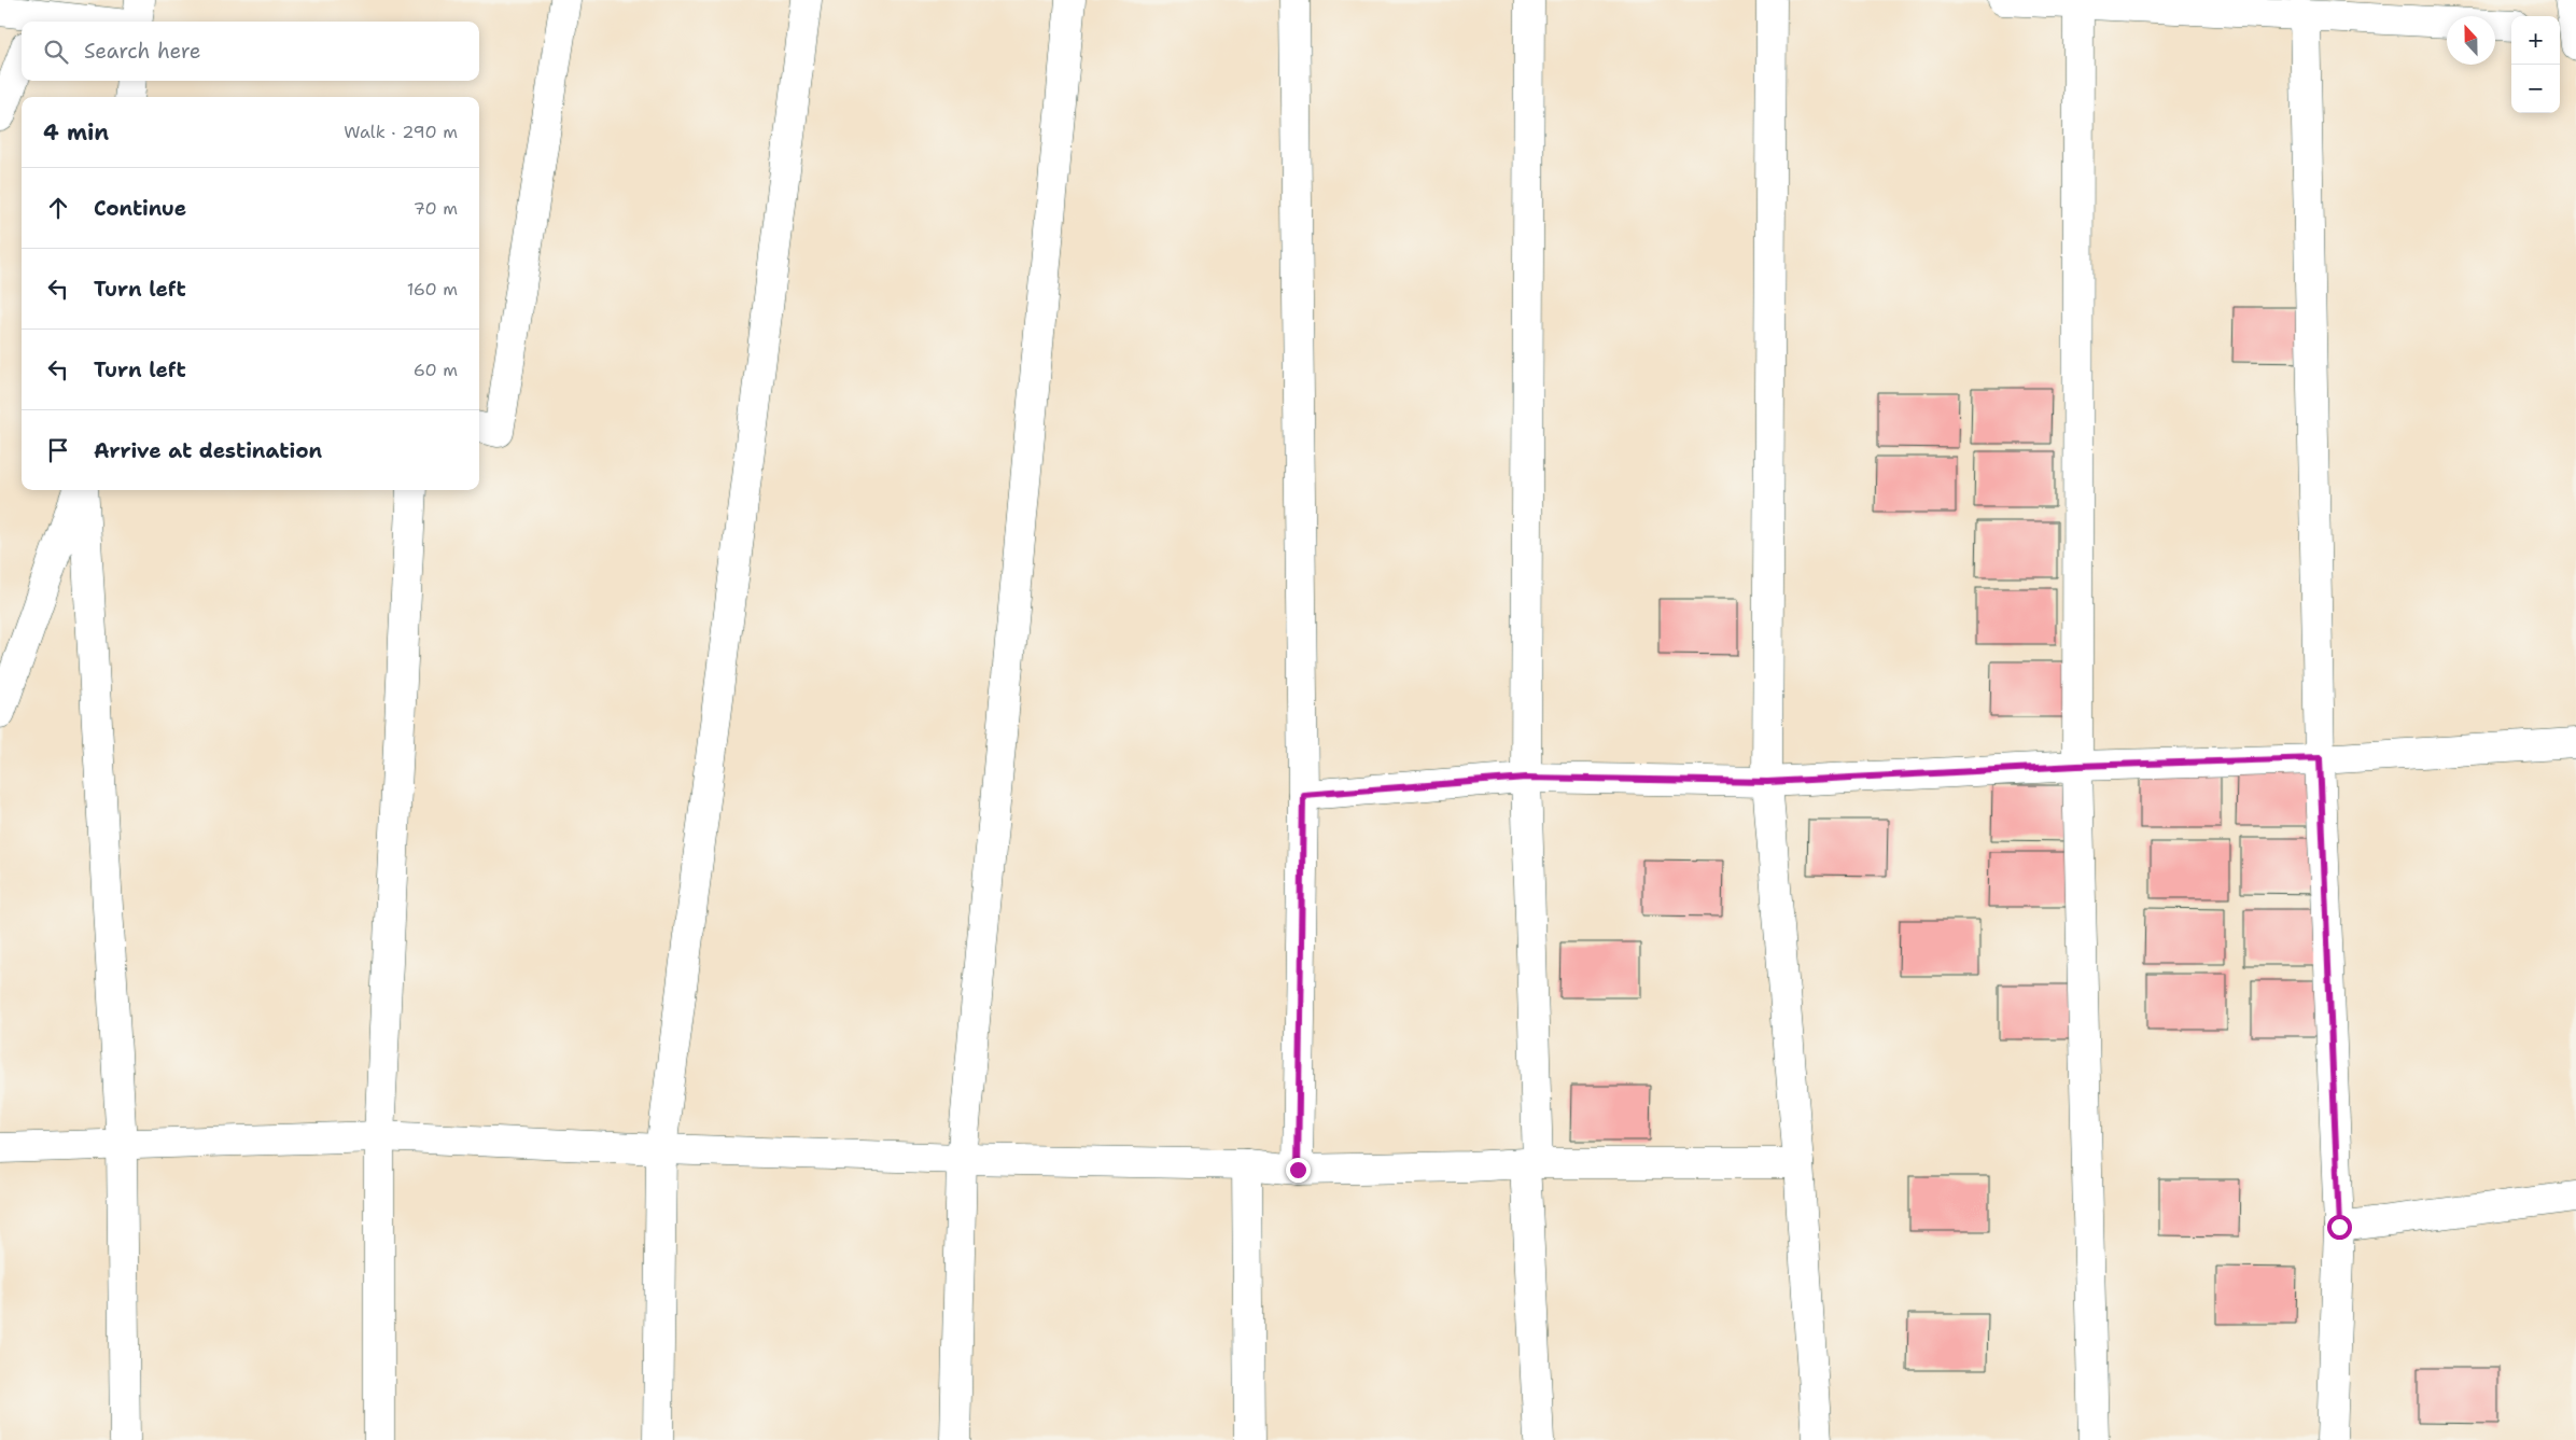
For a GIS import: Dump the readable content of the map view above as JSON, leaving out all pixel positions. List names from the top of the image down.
{
  "north": "top",
  "page": {
    "map_buttons": ["+", "−"],
    "search": "Search here",
    "heading": ["4 min", "Walk · 290 m"],
    "list": [
      ["Continue", "70 m"],
      ["Turn left", "160 m"],
      ["Turn left", "60 m"],
      "Arrive at destination"
    ]
  }
}
